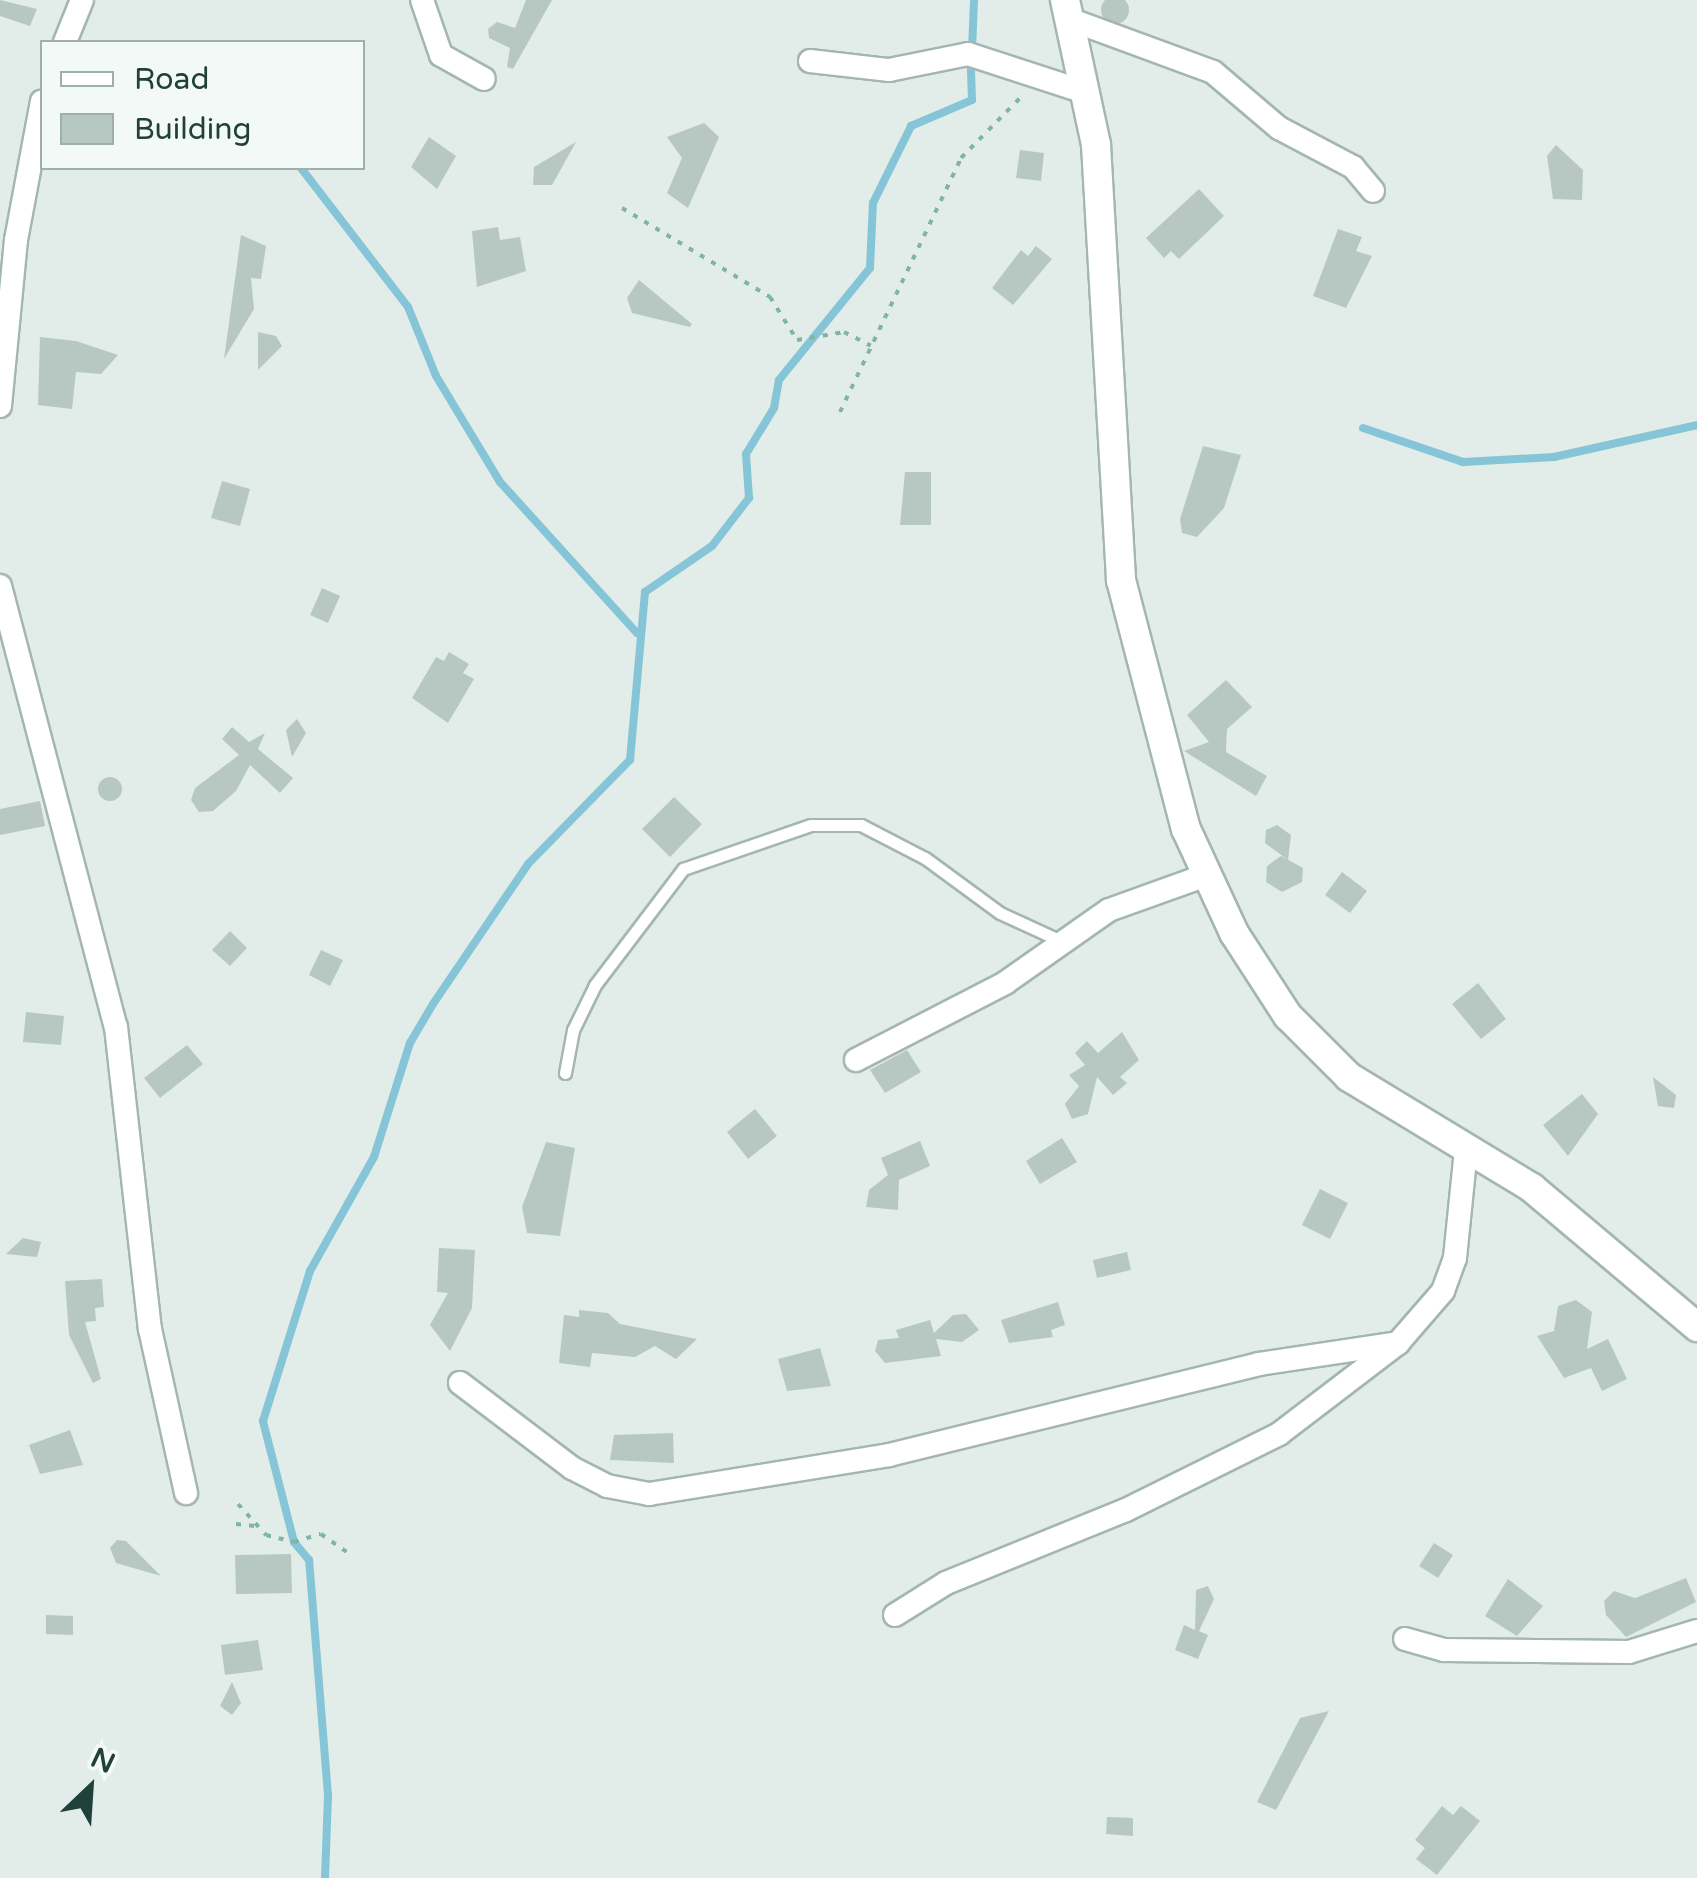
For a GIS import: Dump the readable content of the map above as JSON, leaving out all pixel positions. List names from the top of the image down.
{
  "legend": ["Road", "Building"],
  "north": "top right"
}
